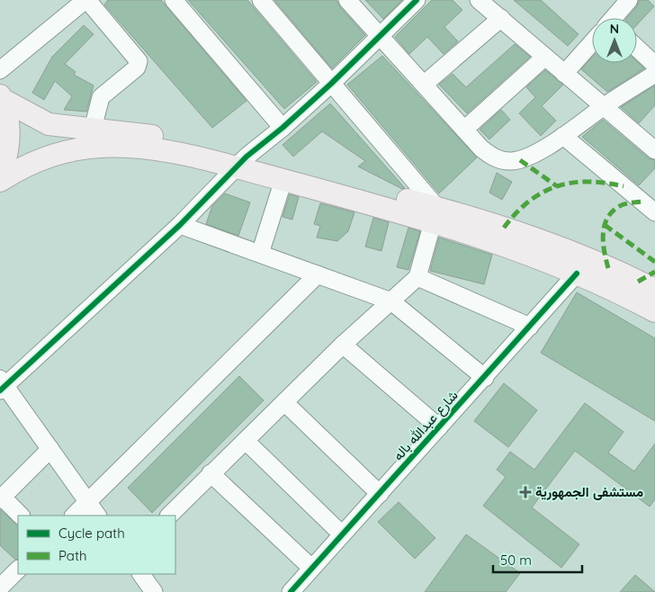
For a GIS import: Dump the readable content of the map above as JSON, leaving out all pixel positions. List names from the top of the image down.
{
  "streets": {
    "street": ["شارع عبدالله باله"]
  },
  "places": {
    "health": ["مستشفى الجمهورية"]
  },
  "legend": ["Cycle path", "Path"],
  "scale_bar": "50 m",
  "north": "top"
}
